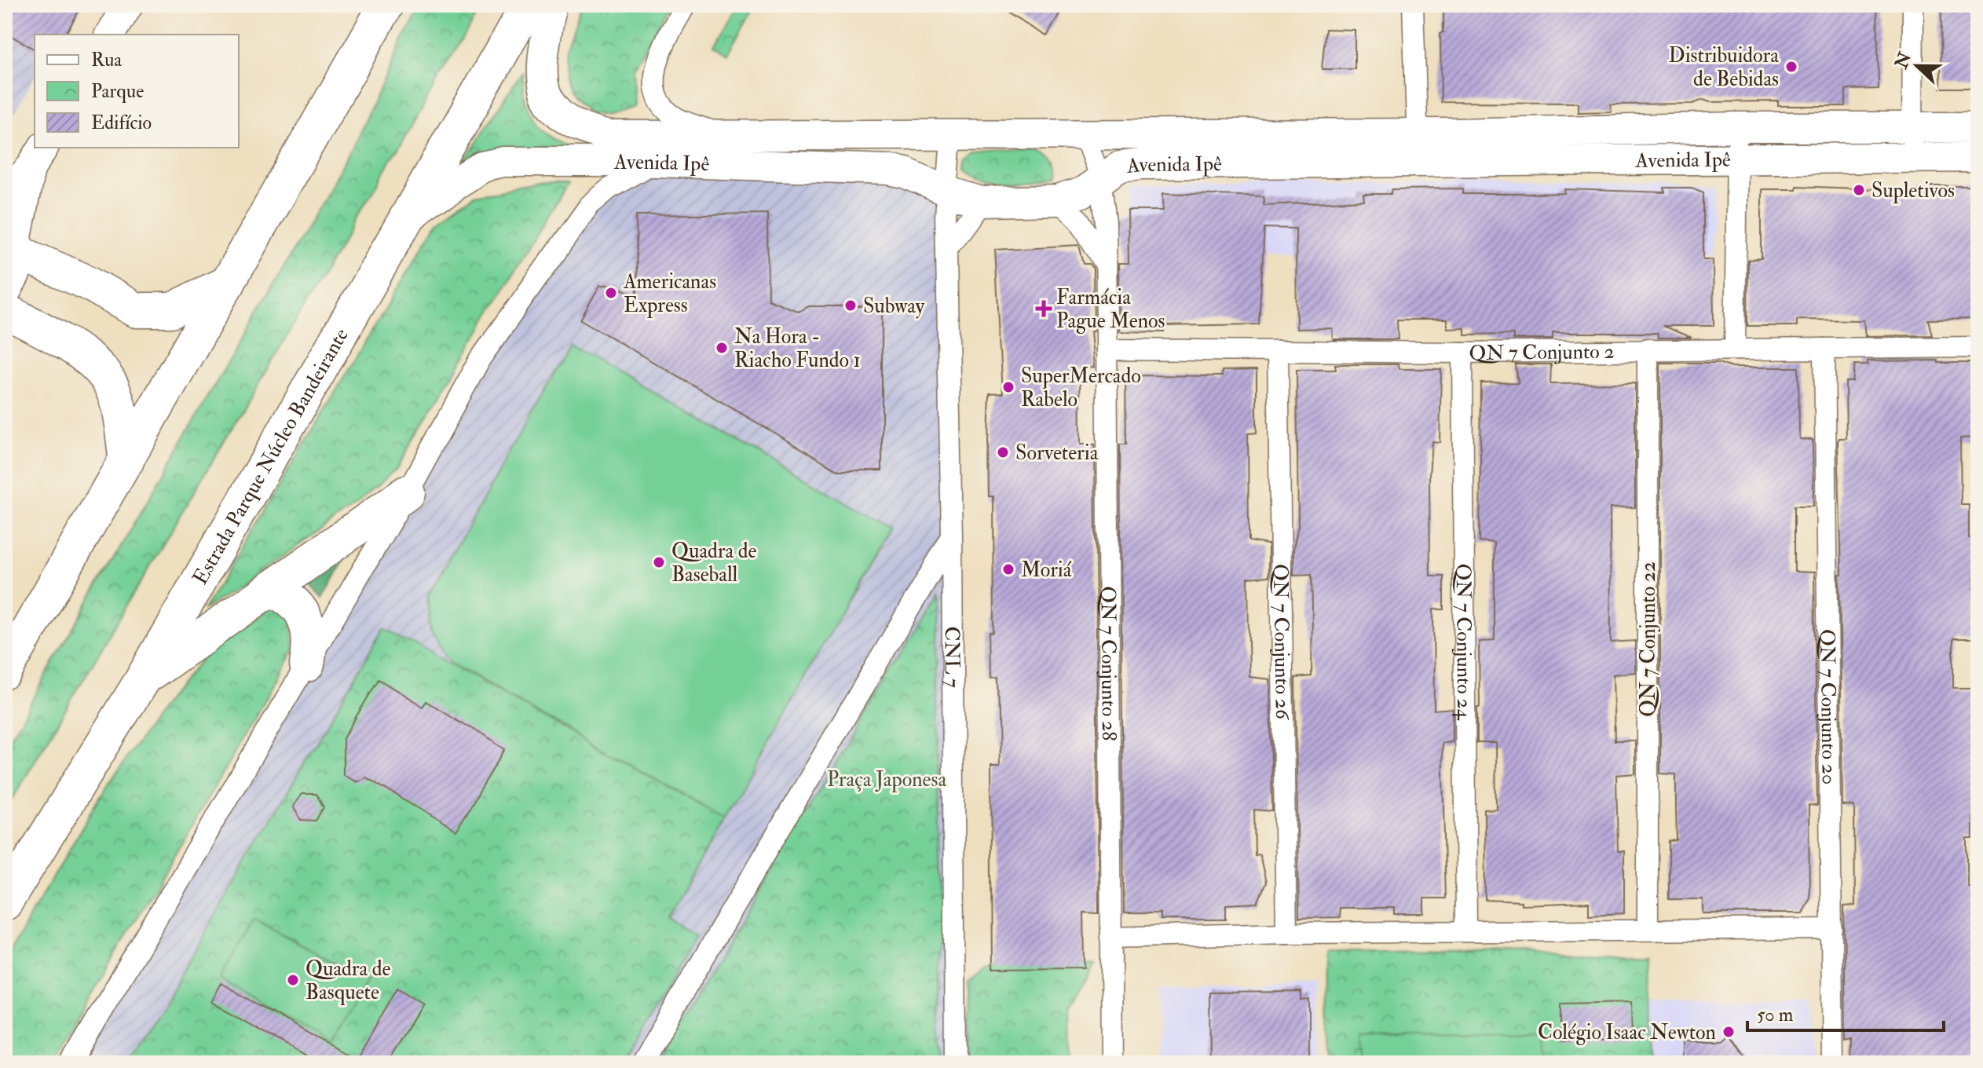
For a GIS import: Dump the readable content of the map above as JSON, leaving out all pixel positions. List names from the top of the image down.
{
  "streets": {
    "highway": ["Estrada Parque Núcleo Bandeirante"],
    "street": [
      "Avenida Ipê",
      "QN 7 Conjunto 2",
      "QN 7 Conjunto 22",
      "QN 7 Conjunto 26",
      "QN 7 Conjunto 24",
      "CNL 7",
      "QN 7 Conjunto 28",
      "QN 7 Conjunto 20"
    ]
  },
  "crossings": [
    ["Avenida Ipê", "Estrada Parque Núcleo Bandeirante"],
    ["Avenida Ipê", "CNL 7"],
    ["Avenida Ipê", "QN 7 Conjunto 28"],
    ["QN 7 Conjunto 2", "QN 7 Conjunto 22"],
    ["QN 7 Conjunto 2", "QN 7 Conjunto 26"],
    ["QN 7 Conjunto 2", "QN 7 Conjunto 24"],
    ["QN 7 Conjunto 2", "QN 7 Conjunto 28"],
    ["QN 7 Conjunto 2", "QN 7 Conjunto 20"]
  ],
  "parks": ["Praça Japonesa"],
  "places": {
    "other": [
      "Distribuidora de Bebidas",
      "Supletivos",
      "Americanas Express",
      "Subway",
      "Na Hora - Riacho Fundo 1",
      "SuperMercado Rabelo",
      "Sorveteria",
      "Quadra de Baseball",
      "Moriá",
      "Quadra de Basquete",
      "Colégio Isaac Newton"
    ],
    "health": ["Farmácia Pague Menos"]
  },
  "legend": ["Rua", "Parque", "Edifício"],
  "scale_bar": "50 m",
  "north": "left"
}
